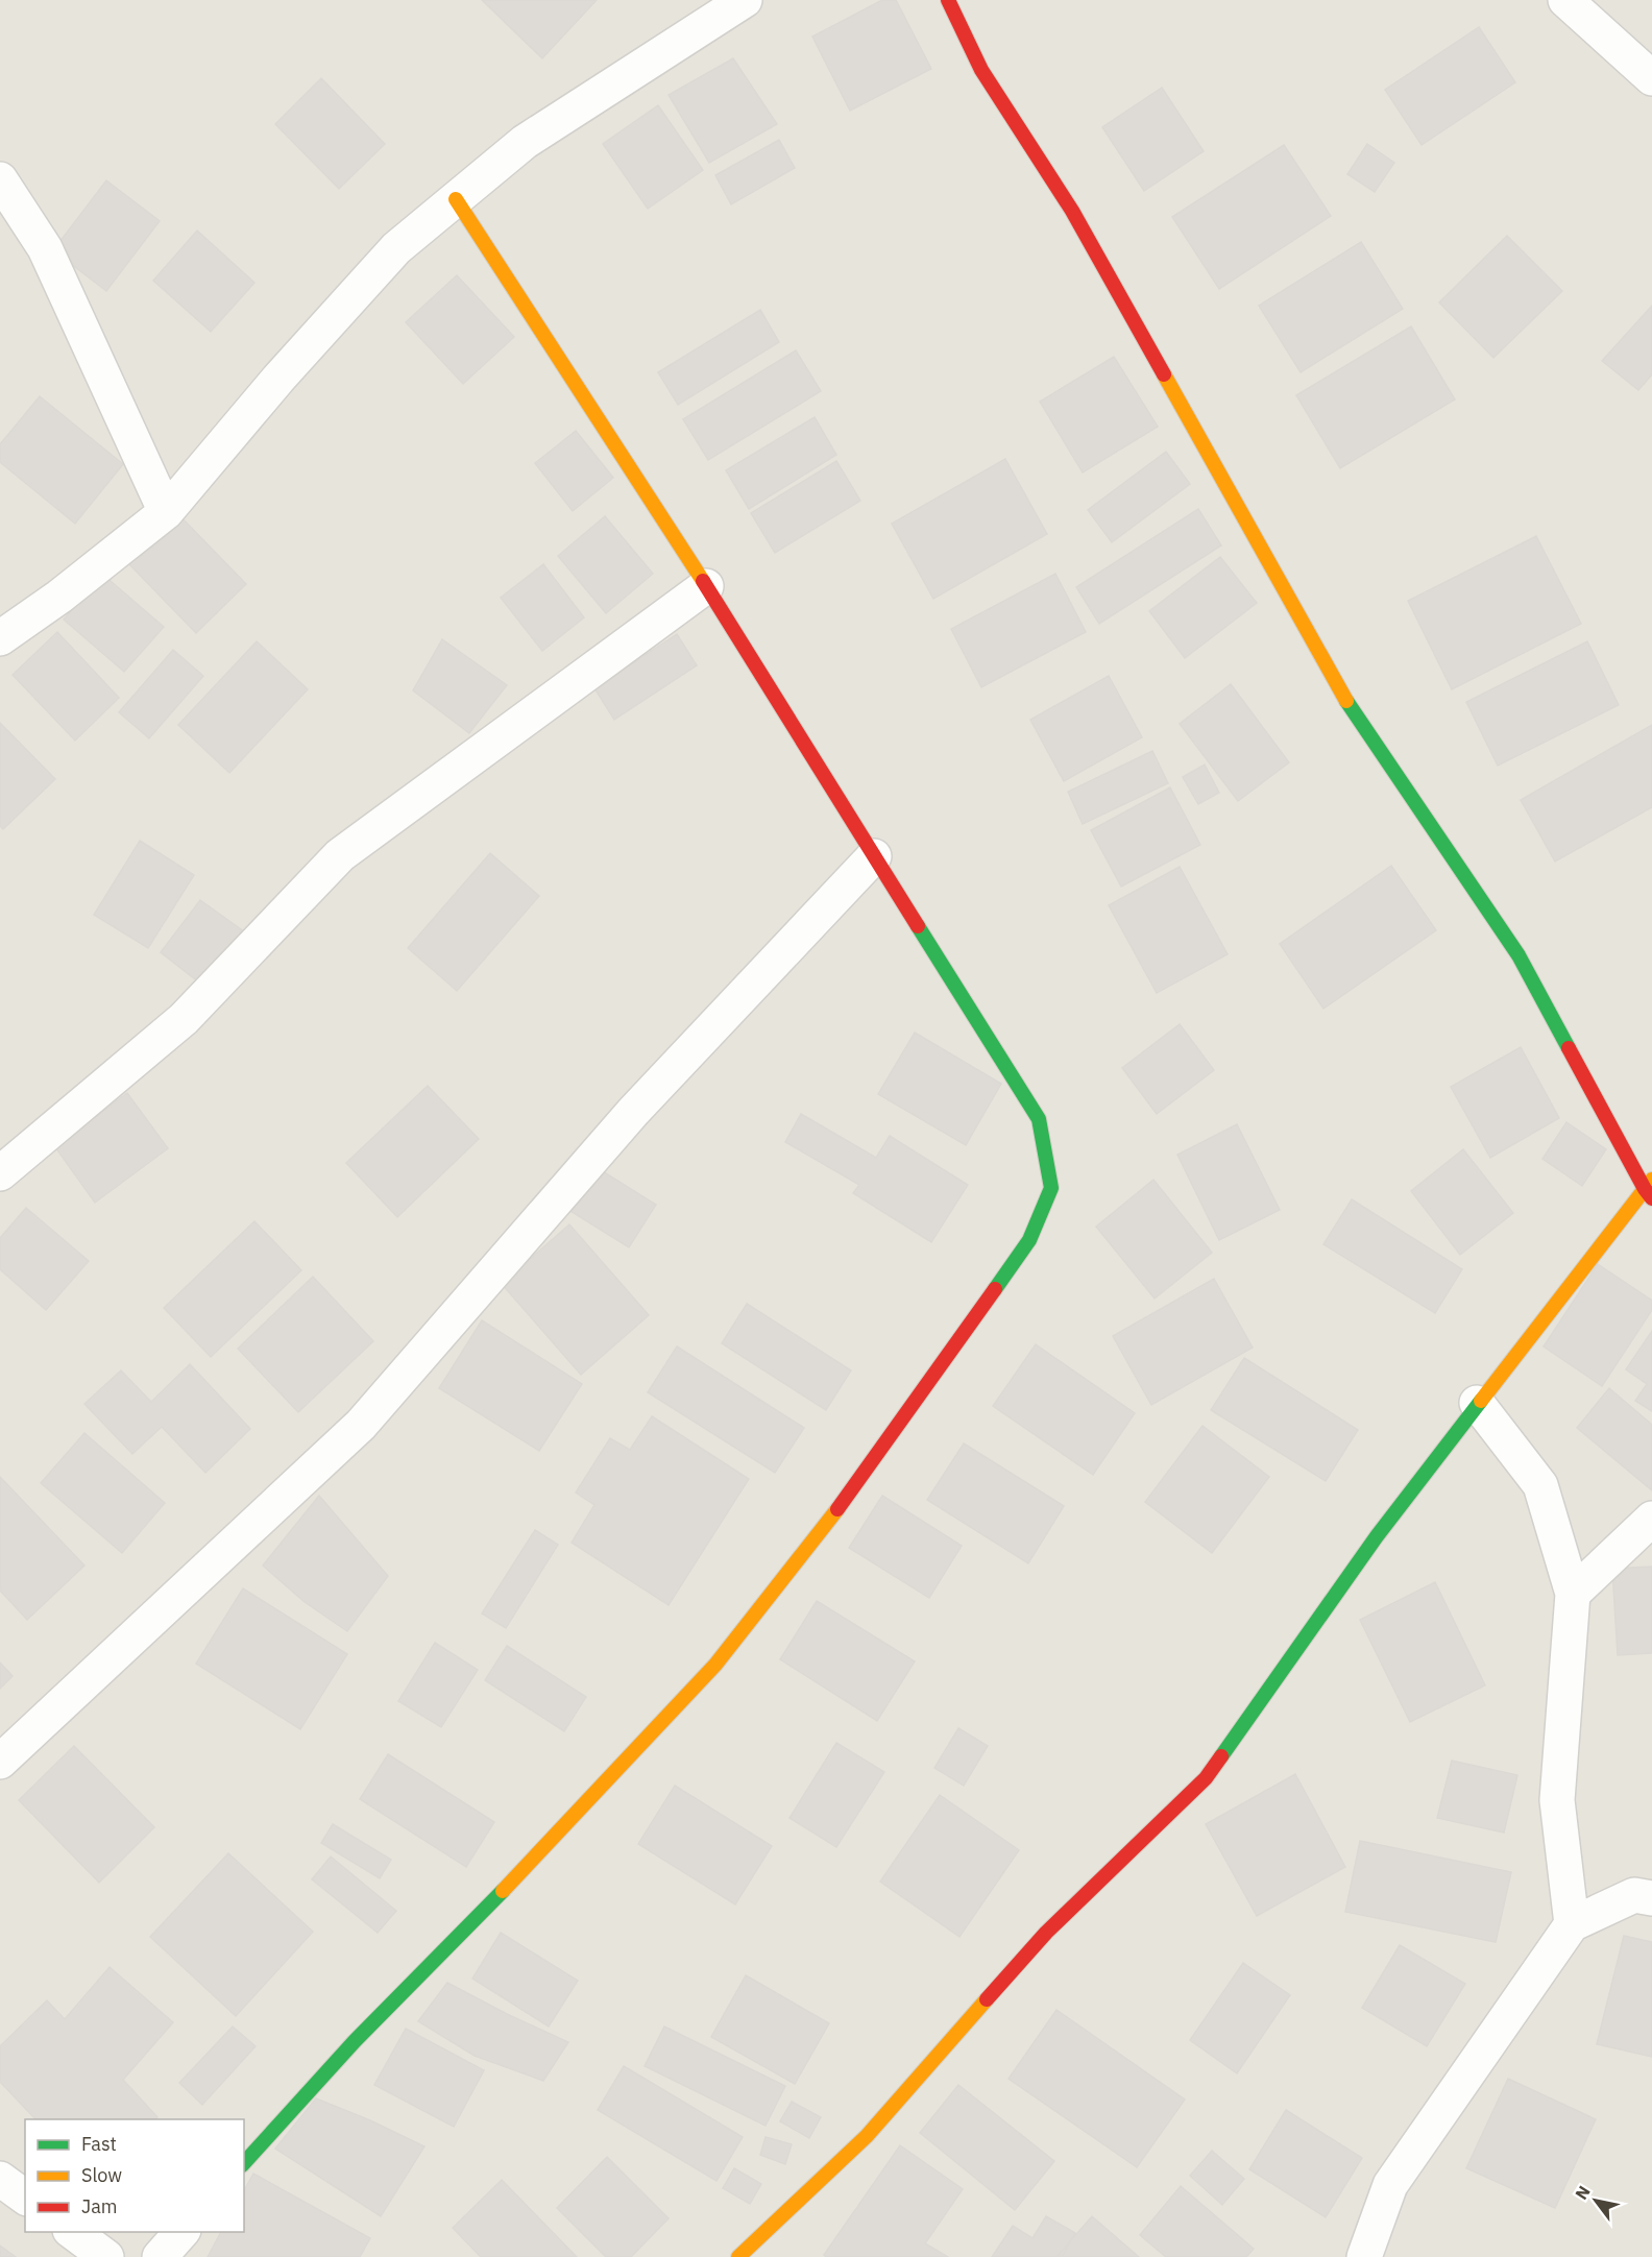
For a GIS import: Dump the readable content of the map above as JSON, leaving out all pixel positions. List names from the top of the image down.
{
  "legend": ["Fast", "Slow", "Jam"],
  "north": "top left"
}
